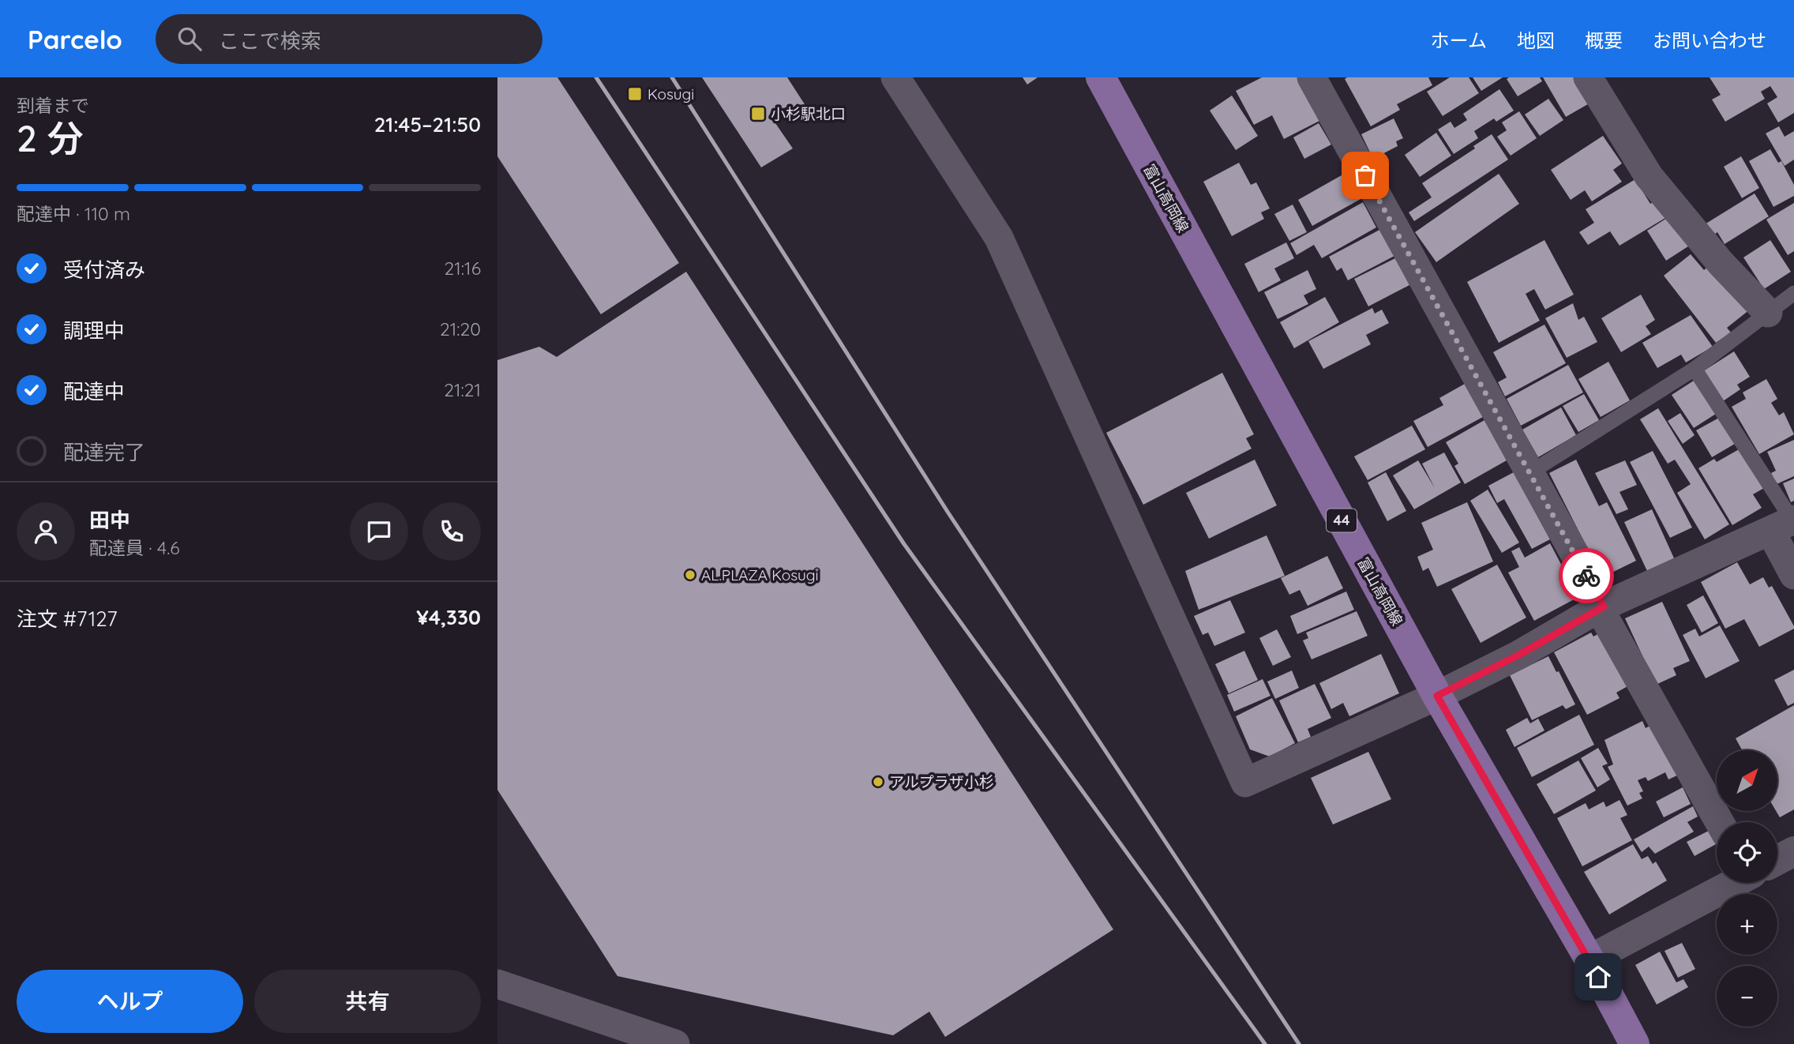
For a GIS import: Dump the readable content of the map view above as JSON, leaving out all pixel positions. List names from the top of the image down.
{
  "streets": {
    "main road": ["富山高岡線", "44"]
  },
  "places": {
    "transit": ["Kosugi", "小杉駅北口"],
    "other": ["AL.PLAZA Kosugi", "アルプラザ小杉"]
  },
  "north": "top right",
  "page": {
    "header": "Parcelo",
    "search": "ここで検索",
    "nav": [
      "ホーム",
      "地図",
      "概要",
      "お問い合わせ"
    ],
    "heading": ["2 分", "到着まで", "21:45–21:50"],
    "panel": [
      "田中",
      "配達員 · 4.6",
      "注文 #7127",
      "¥4,330"
    ],
    "bar": "配達中 · 110 m",
    "list": [
      ["受付済み", "21:16"],
      ["調理中", "21:20"],
      ["配達中", "21:21"],
      "配達完了"
    ],
    "map_buttons": ["+", "−"],
    "buttons": ["ヘルプ", "共有"]
  }
}
